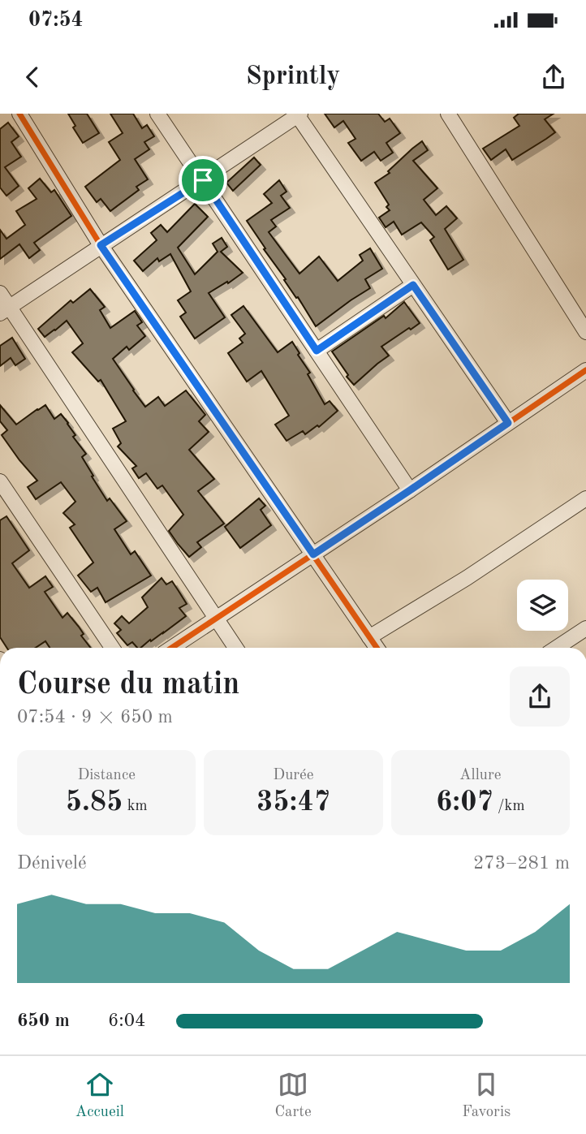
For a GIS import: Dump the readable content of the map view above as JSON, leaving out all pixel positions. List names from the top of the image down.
{
  "page": {
    "status": "07:54",
    "header": "Sprintly",
    "heading": ["Course du matin", "07:54 · 9 × 650 m"],
    "stats": [
      ["Distance", "5.85 km"],
      ["Durée", "35:47"],
      ["Allure", "6:07 /km"]
    ],
    "chart": ["Dénivelé", "273–281 m"],
    "list": [
      {
        "name": "650 m",
        "note": "6:04"
      }
    ],
    "tabs": ["Accueil", "Carte", "Favoris"]
  }
}
